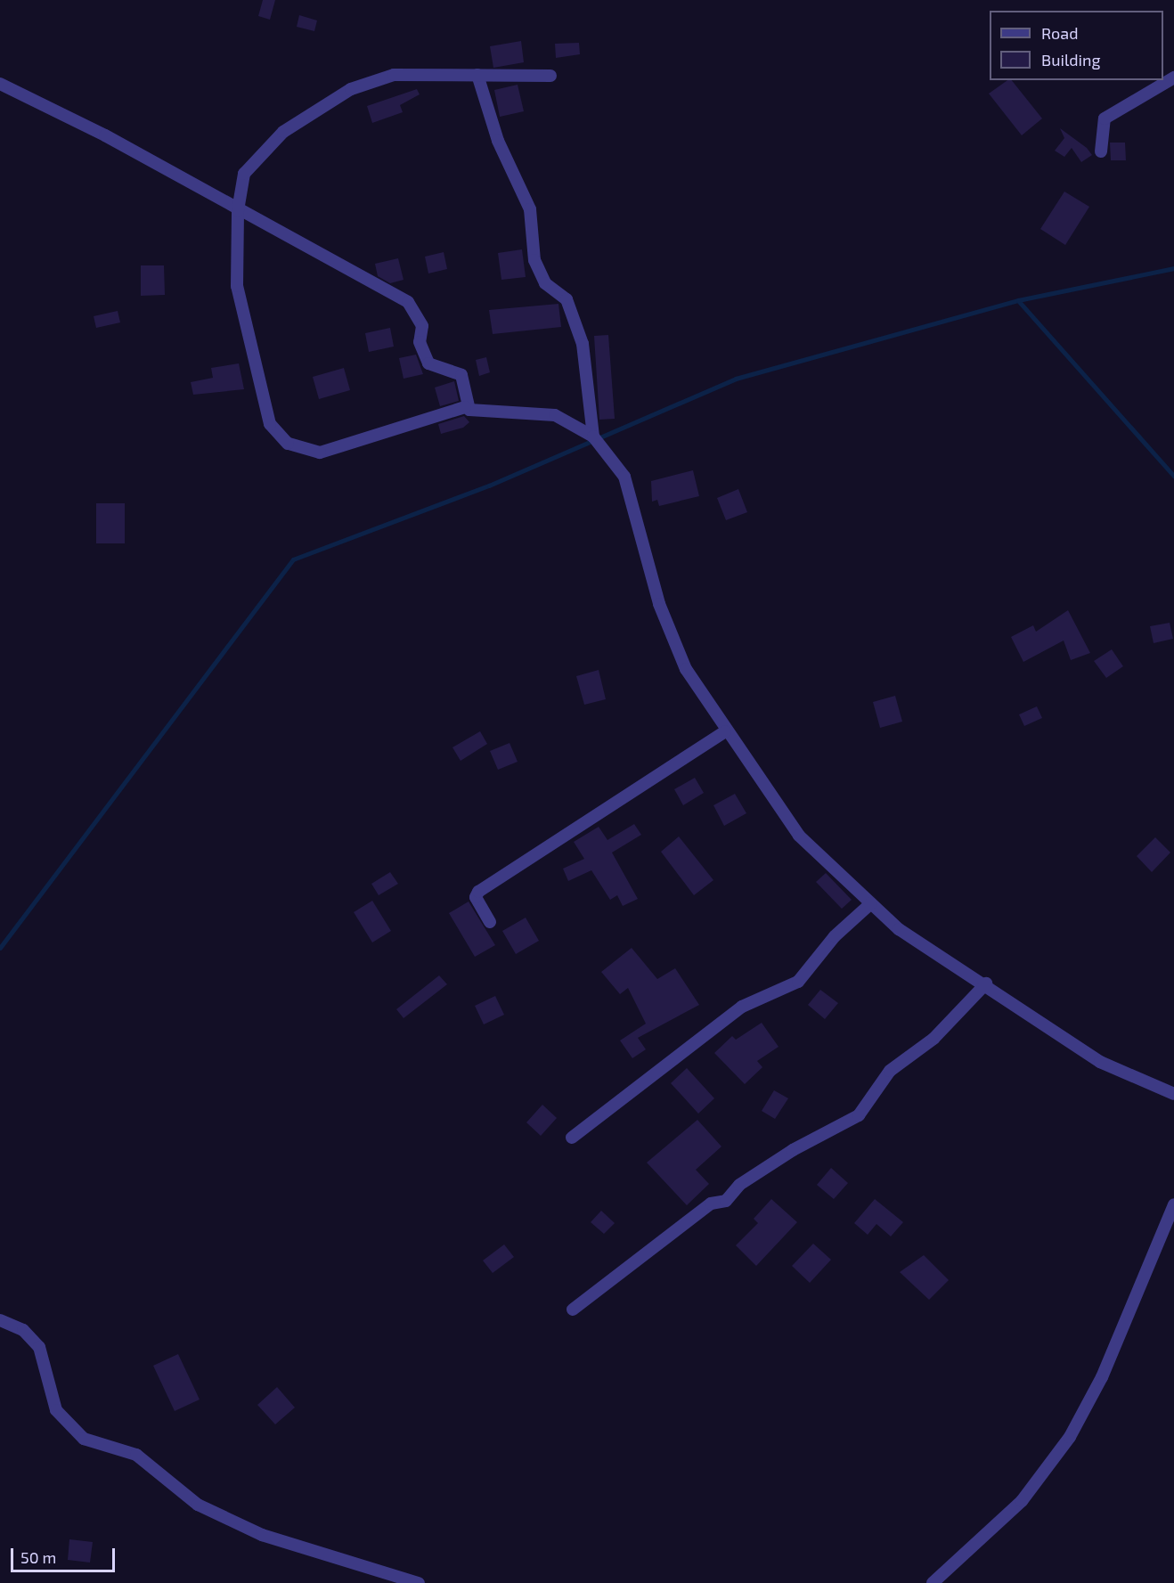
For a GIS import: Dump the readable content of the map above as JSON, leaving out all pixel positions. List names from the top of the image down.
{
  "legend": ["Road", "Building"],
  "scale_bar": "50 m"
}
